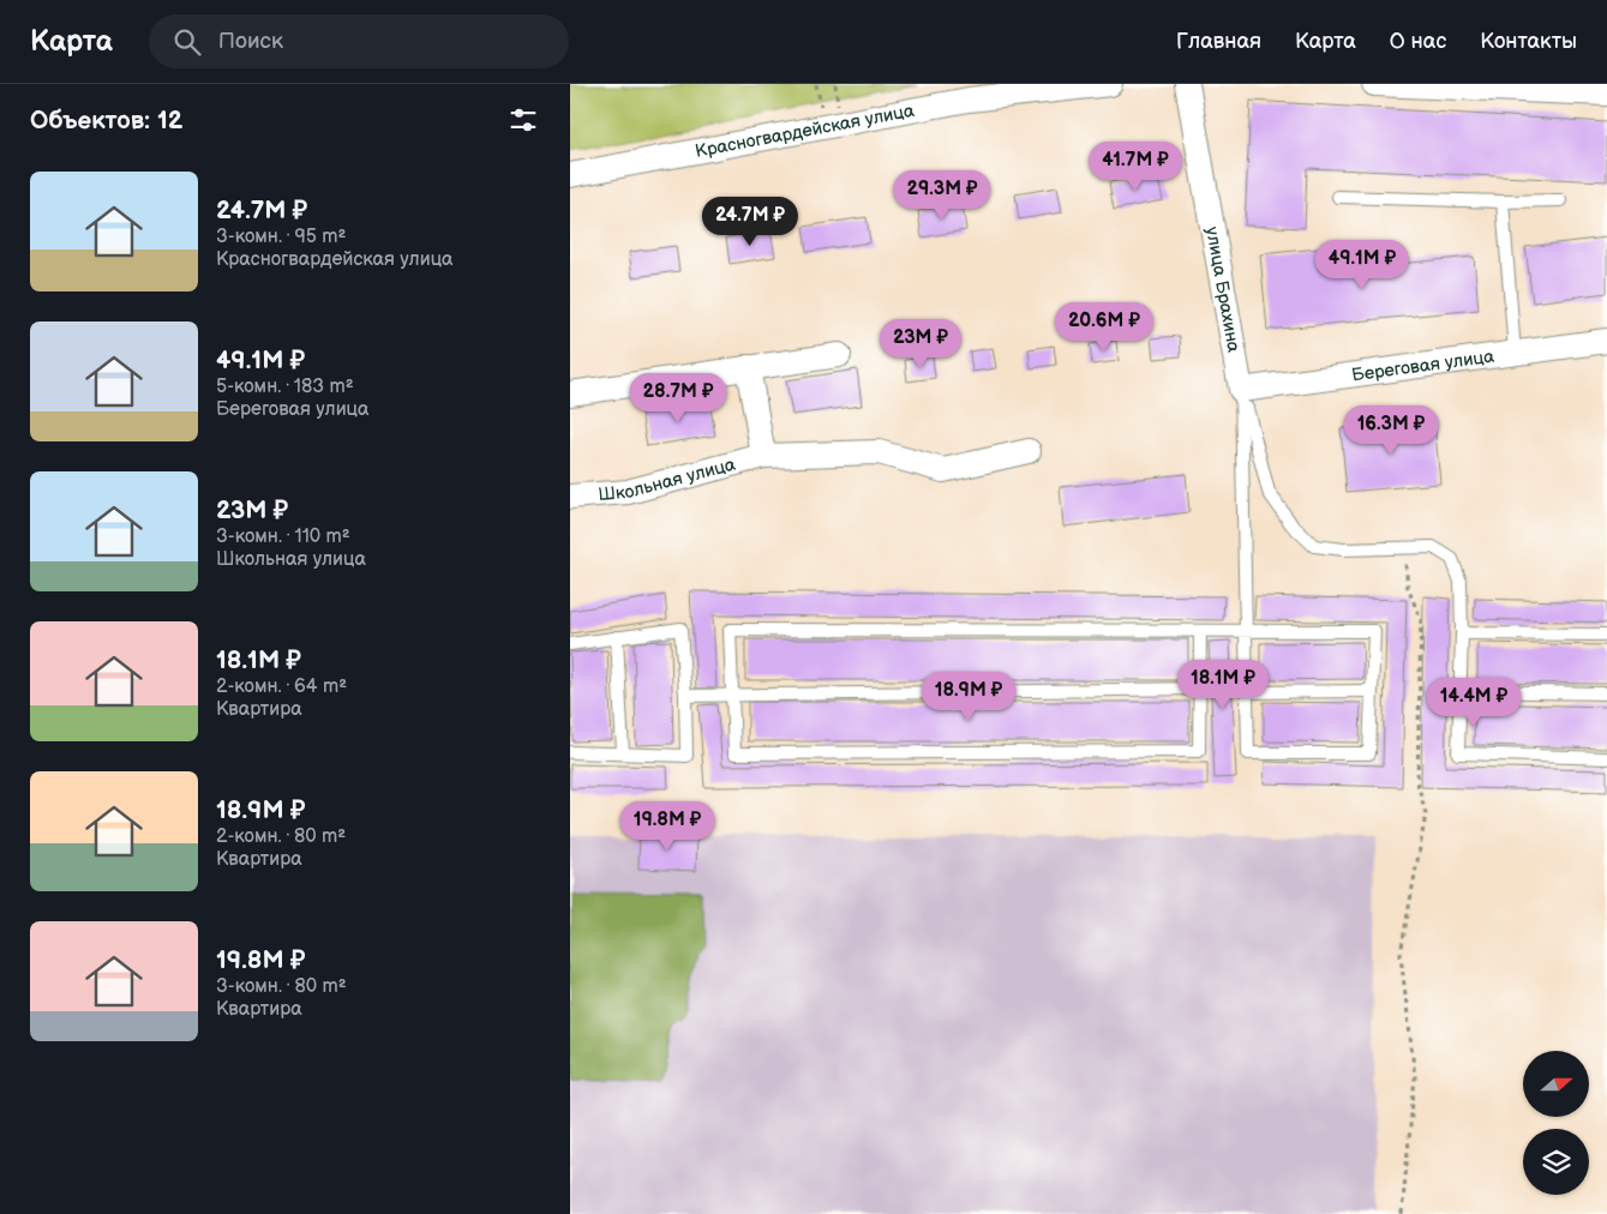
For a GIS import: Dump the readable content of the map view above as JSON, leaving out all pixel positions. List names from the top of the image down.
{
  "streets": {
    "street": [
      "Красногвардейская улица",
      "улица Брахина",
      "Береговая улица",
      "Школьная улица"
    ]
  },
  "crossings": [
    ["улица Брахина", "Береговая улица"]
  ],
  "north": "right",
  "page": {
    "header": "Карта",
    "search": "Поиск",
    "nav": [
      "Главная",
      "Карта",
      "О нас",
      "Контакты"
    ],
    "heading": "Объектов: 12",
    "price": [
      "41.7M ₽",
      "29.3M ₽",
      "24.7M ₽",
      "49.1M ₽",
      "20.6M ₽",
      "23M ₽",
      "28.7M ₽",
      "16.3M ₽",
      "18.1M ₽",
      "18.9M ₽",
      "14.4M ₽",
      "19.8M ₽"
    ],
    "list": [
      {
        "name": "24.7M ₽",
        "note": "3-комн. · 95 m² · Красногвардейская улица"
      },
      {
        "name": "49.1M ₽",
        "note": "5-комн. · 183 m² · Береговая улица"
      },
      {
        "name": "23M ₽",
        "note": "3-комн. · 110 m² · Школьная улица"
      },
      {
        "name": "18.1M ₽",
        "note": "2-комн. · 64 m² · Квартира"
      },
      {
        "name": "18.9M ₽",
        "note": "2-комн. · 80 m² · Квартира"
      },
      {
        "name": "19.8M ₽",
        "note": "3-комн. · 80 m² · Квартира"
      }
    ]
  }
}
